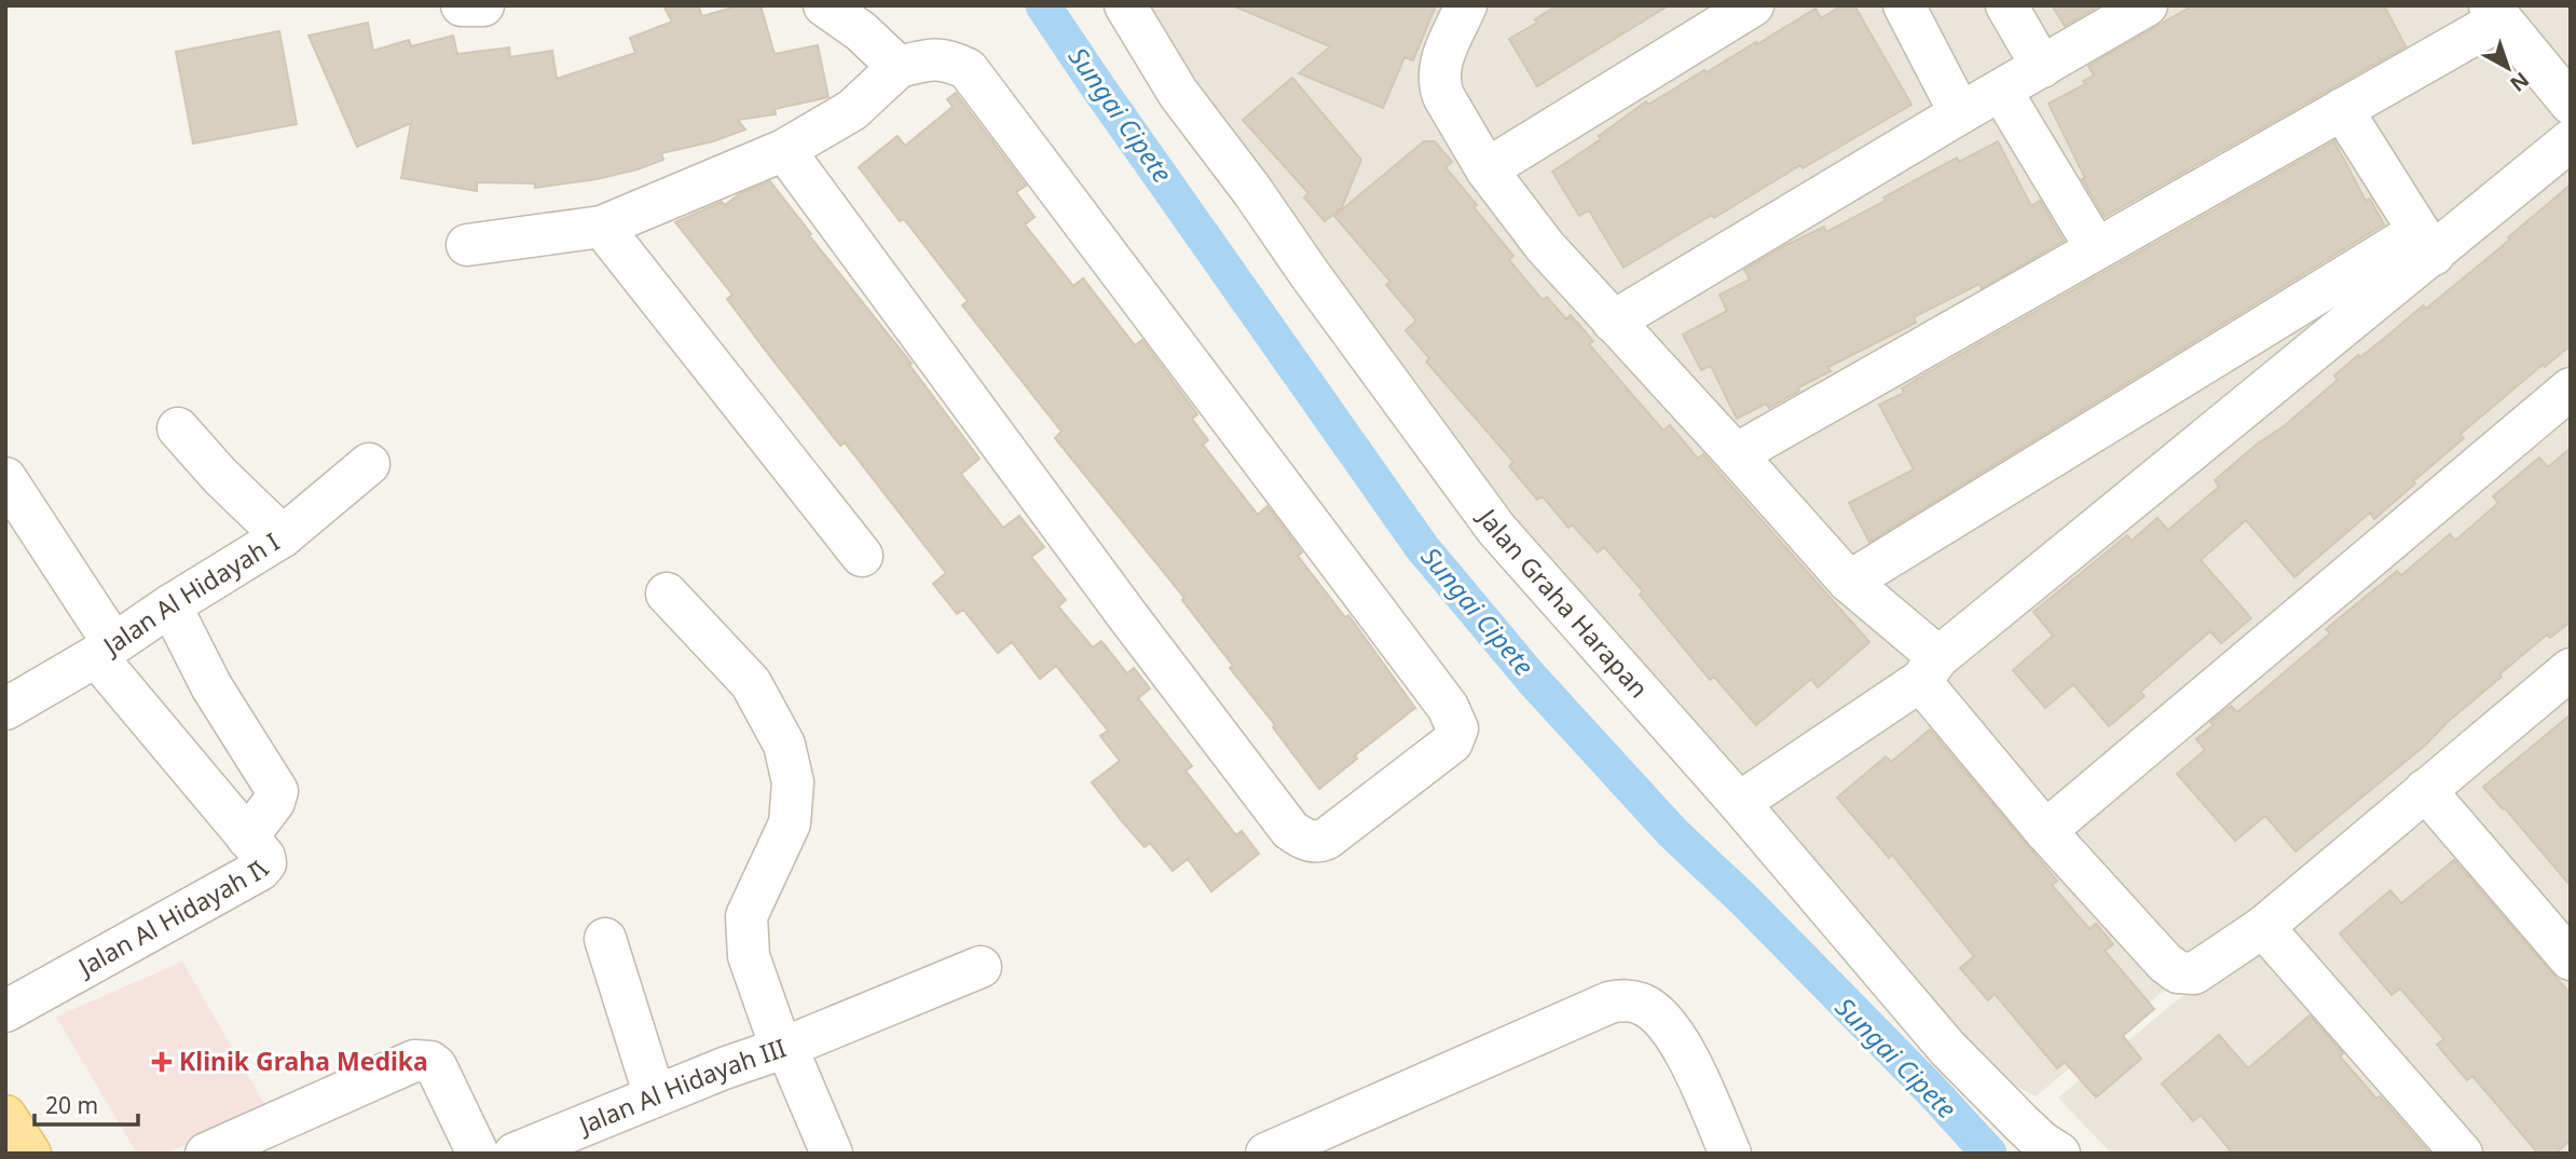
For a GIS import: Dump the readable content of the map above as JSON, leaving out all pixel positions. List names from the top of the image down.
{
  "streets": {
    "street": [
      "Jalan Al Hidayah I",
      "Jalan Graha Harapan",
      "Jalan Al Hidayah II",
      "Jalan Al Hidayah III"
    ]
  },
  "crossings": [
    ["Jalan Al Hidayah I", "Jalan Al Hidayah II"]
  ],
  "water": ["Sungai Cipete"],
  "places": {
    "health": ["Klinik Graha Medika"]
  },
  "scale_bar": "20 m",
  "north": "bottom right"
}
